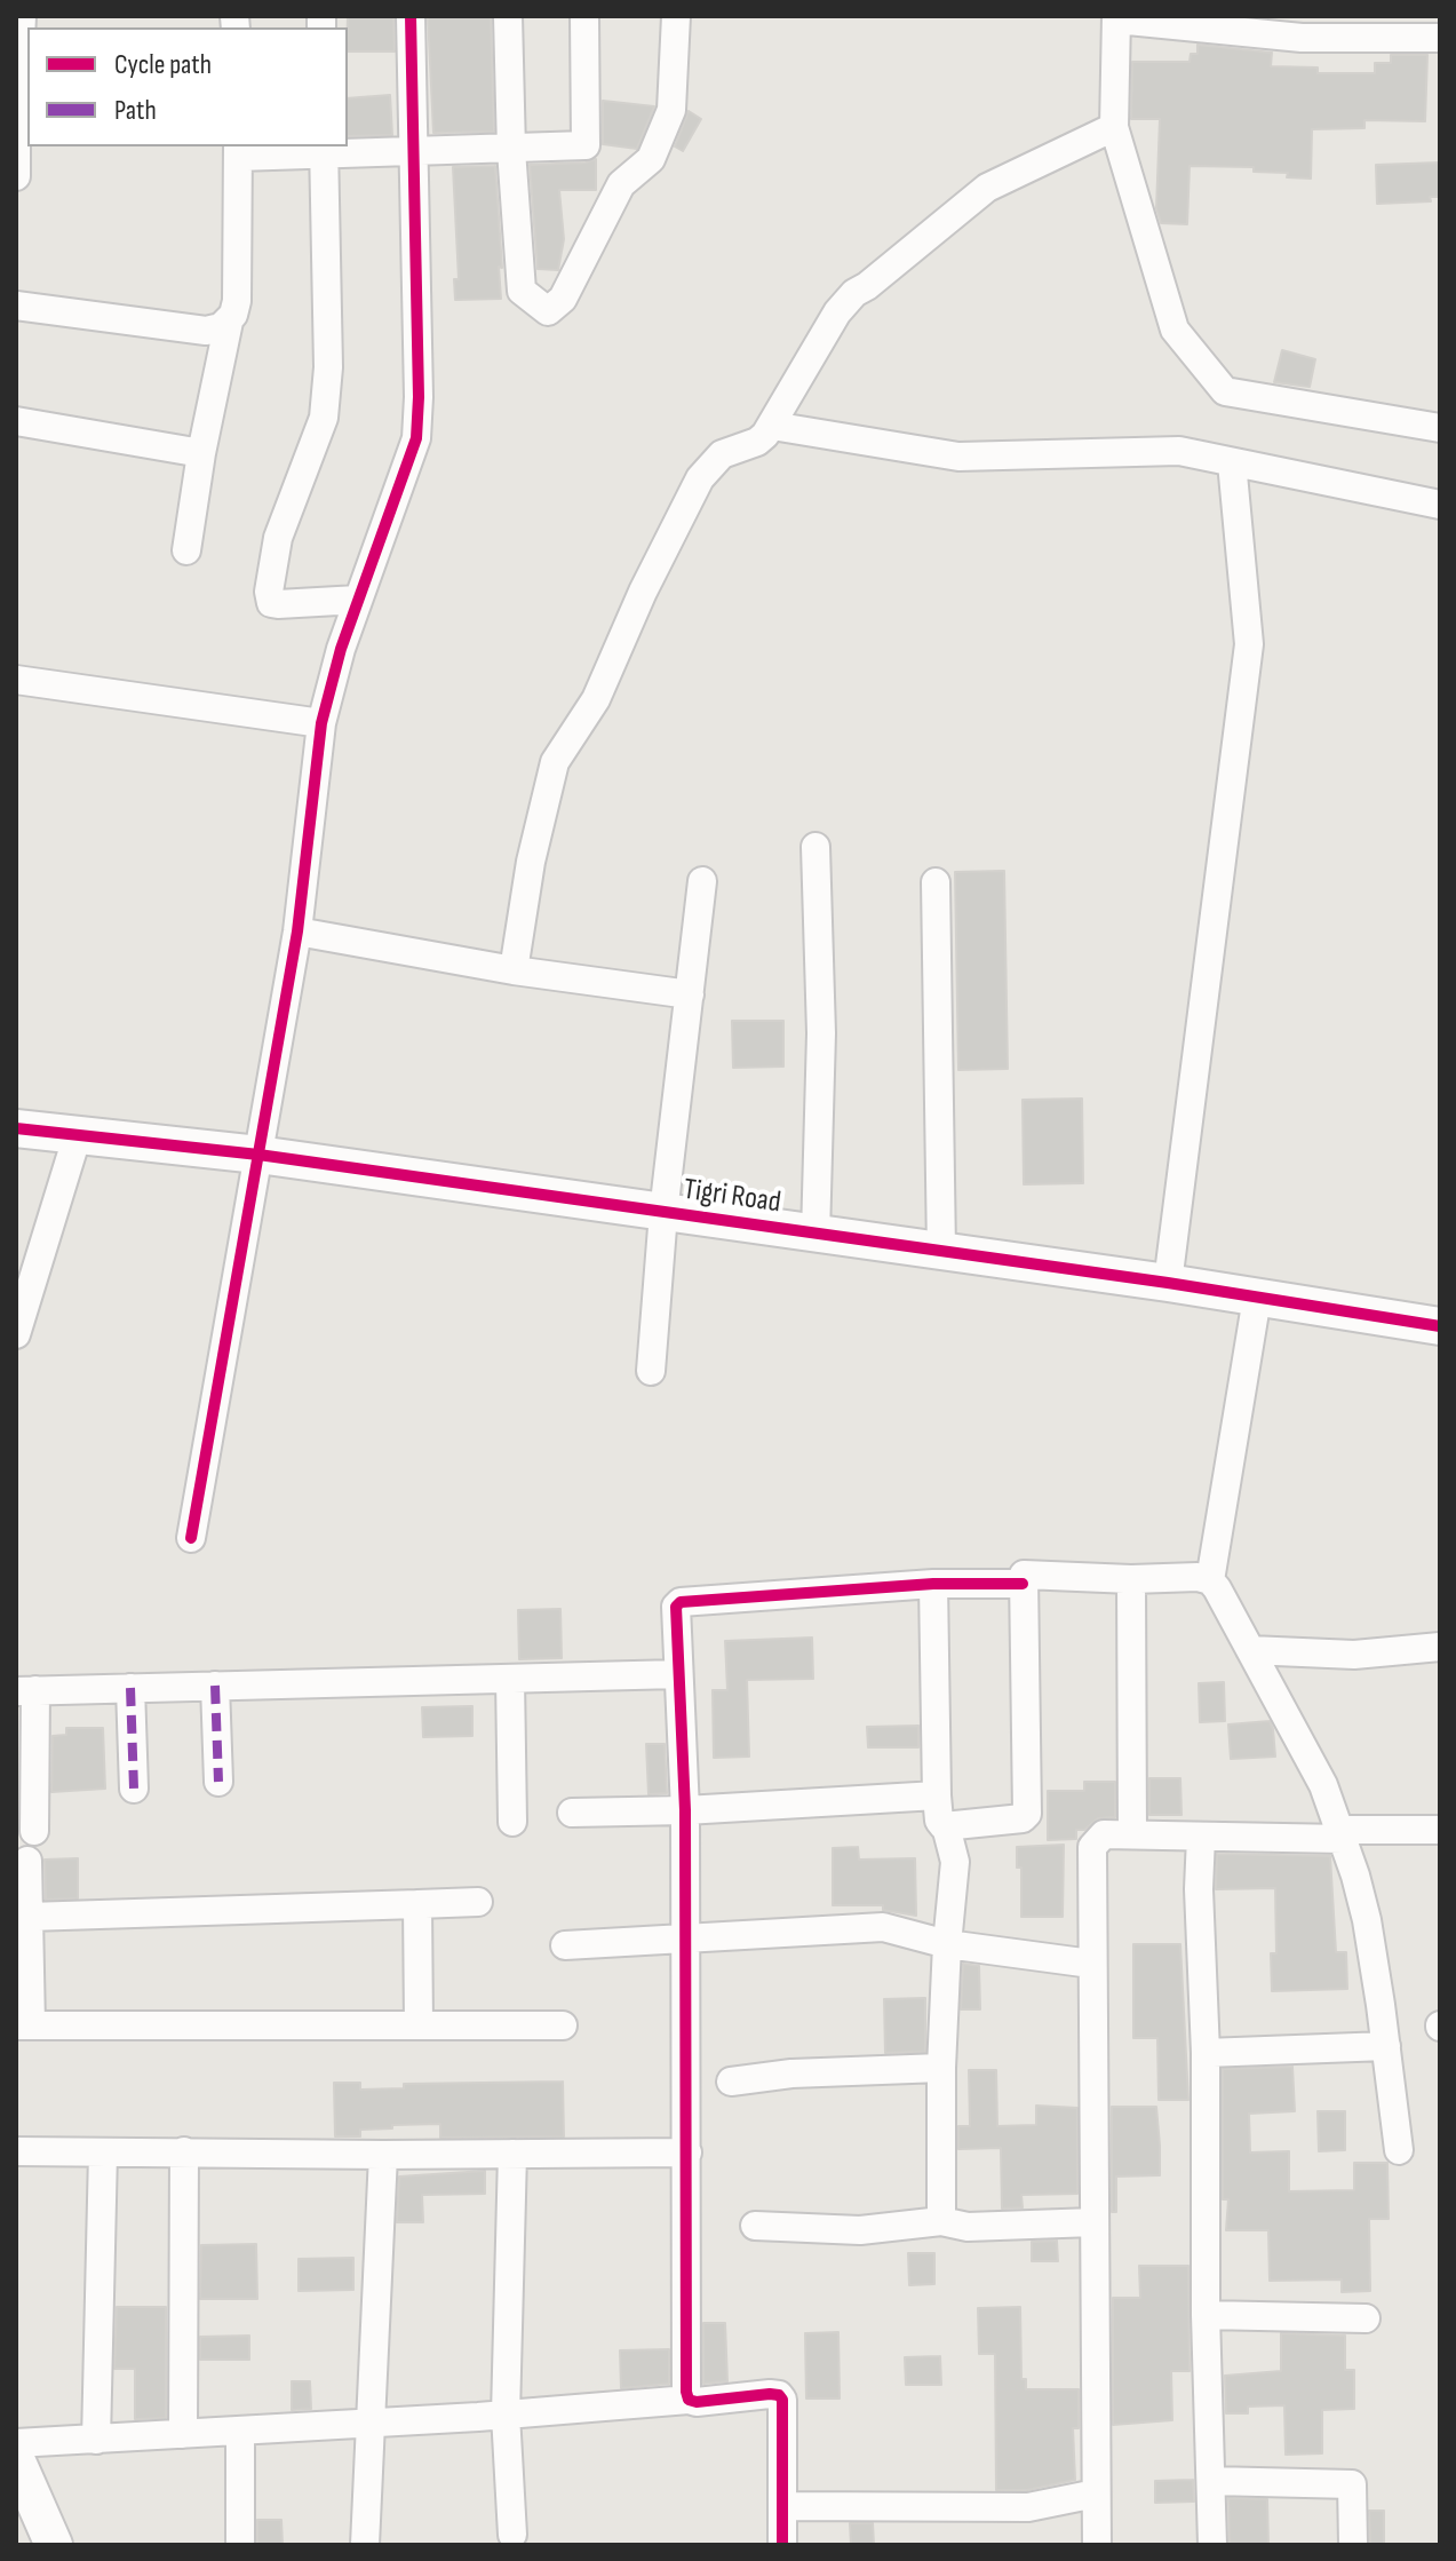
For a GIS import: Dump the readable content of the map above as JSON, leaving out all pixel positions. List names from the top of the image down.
{
  "streets": {
    "street": ["Tigri Road"]
  },
  "legend": ["Cycle path", "Path"]
}
